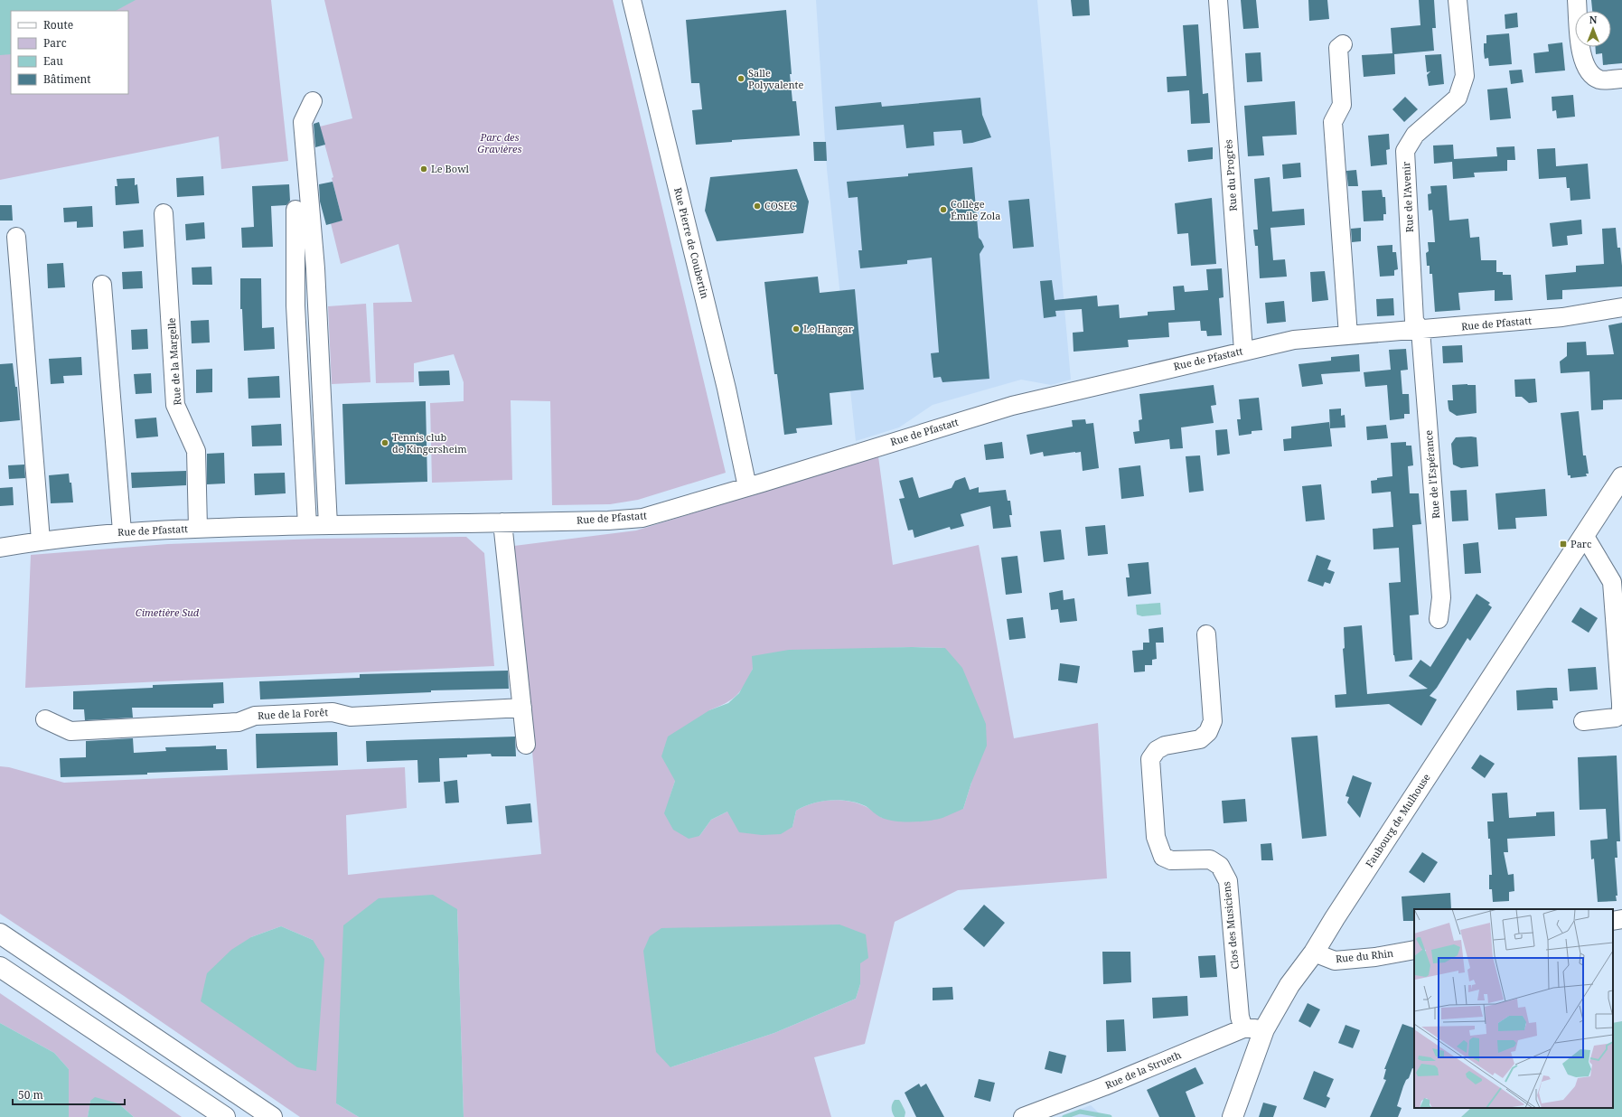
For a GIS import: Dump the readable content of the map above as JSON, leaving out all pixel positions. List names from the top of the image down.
{
  "streets": {
    "main road": ["Faubourg de Mulhouse"],
    "street": [
      "Rue du Progrès",
      "Rue de l'Avenir",
      "Rue Pierre de Coubertin",
      "Rue de Pfastatt",
      "Rue de la Margelle",
      "Rue de l'Espérance",
      "Rue de la Forêt",
      "Clos des Musiciens",
      "Rue du Rhin",
      "Rue de la Strueth"
    ]
  },
  "crossings": [
    ["Rue du Progrès", "Rue de Pfastatt"],
    ["Rue de l'Avenir", "Rue de Pfastatt"],
    ["Rue de l'Avenir", "Rue de l'Espérance"],
    ["Rue Pierre de Coubertin", "Rue de Pfastatt"],
    ["Rue de Pfastatt", "Rue de la Margelle"],
    ["Rue de Pfastatt", "Rue de l'Espérance"],
    ["Faubourg de Mulhouse", "Rue du Rhin"],
    ["Faubourg de Mulhouse", "Rue de la Strueth"],
    ["Clos des Musiciens", "Rue de la Strueth"]
  ],
  "parks": ["Parc des Gravières", "Cimetière Sud"],
  "places": {
    "other": [
      "Salle Polyvalente",
      "Le Bowl",
      "COSEC",
      "Collège Émile Zola",
      "Le Hangar",
      "Tennis club de Kingersheim"
    ],
    "transit": ["Parc"]
  },
  "legend": [
    "Route",
    "Parc",
    "Eau",
    "Bâtiment"
  ],
  "scale_bar": "50 m",
  "north": "top"
}
